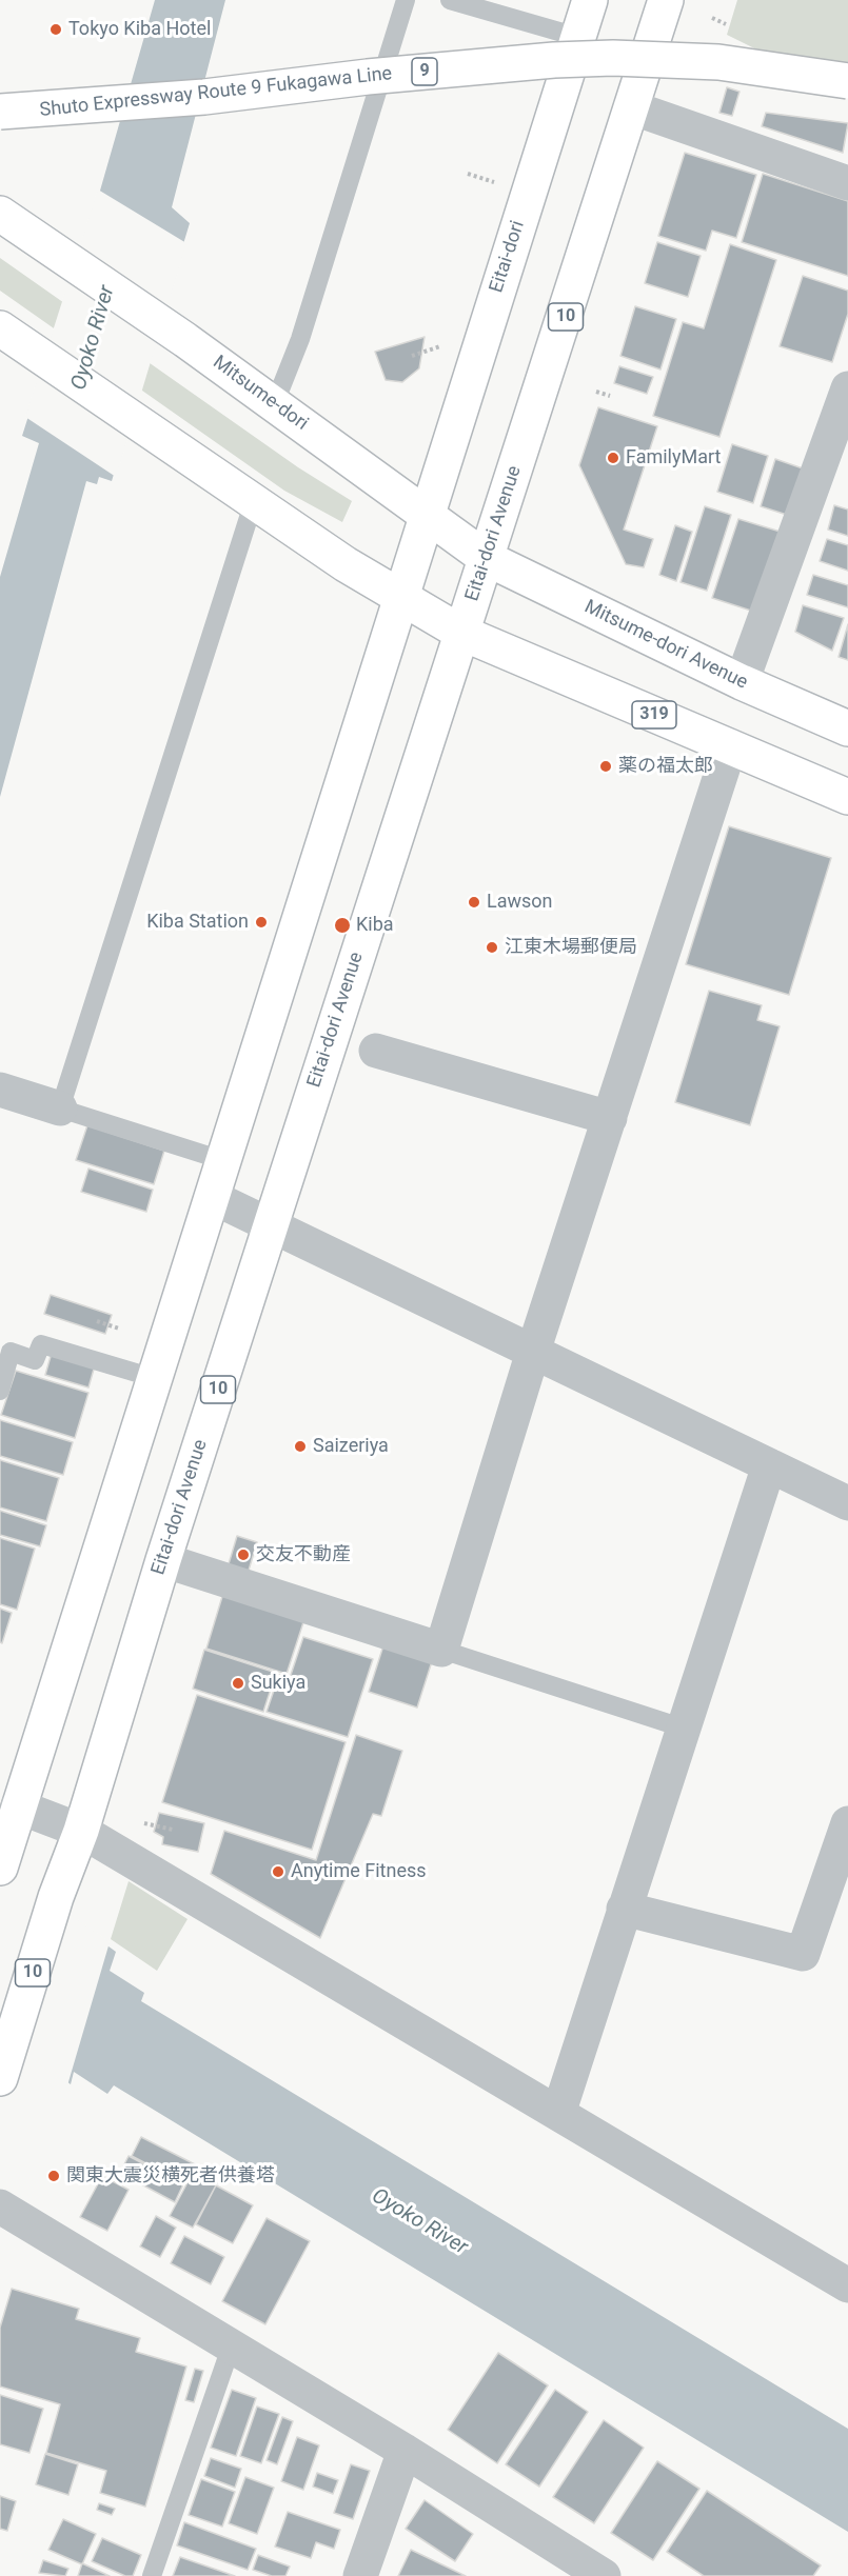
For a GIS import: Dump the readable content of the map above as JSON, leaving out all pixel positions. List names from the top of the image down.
{
  "streets": {
    "main road": [
      "9",
      "Shuto Expressway Route 9 Fukagawa Line",
      "Eitai-dori",
      "10",
      "Mitsume-dori",
      "Eitai-dori Avenue",
      "Mitsume-dori Avenue",
      "319"
    ]
  },
  "crossings": [
    ["Eitai-dori", "Mitsume-dori"],
    ["Mitsume-dori", "Eitai-dori Avenue"],
    ["Mitsume-dori", "Mitsume-dori Avenue"],
    ["Eitai-dori Avenue", "Mitsume-dori Avenue"],
    ["Eitai-dori Avenue", "319"]
  ],
  "water": ["Oyoko River"],
  "places": [
    "Tokyo Kiba Hotel",
    "FamilyMart",
    "薬の福太郎",
    "Lawson",
    "Kiba Station",
    "Kiba",
    "江東木場郵便局",
    "Saizeriya",
    "交友不動産",
    "Sukiya",
    "Anytime Fitness",
    "関東大震災横死者供養塔"
  ]
}
